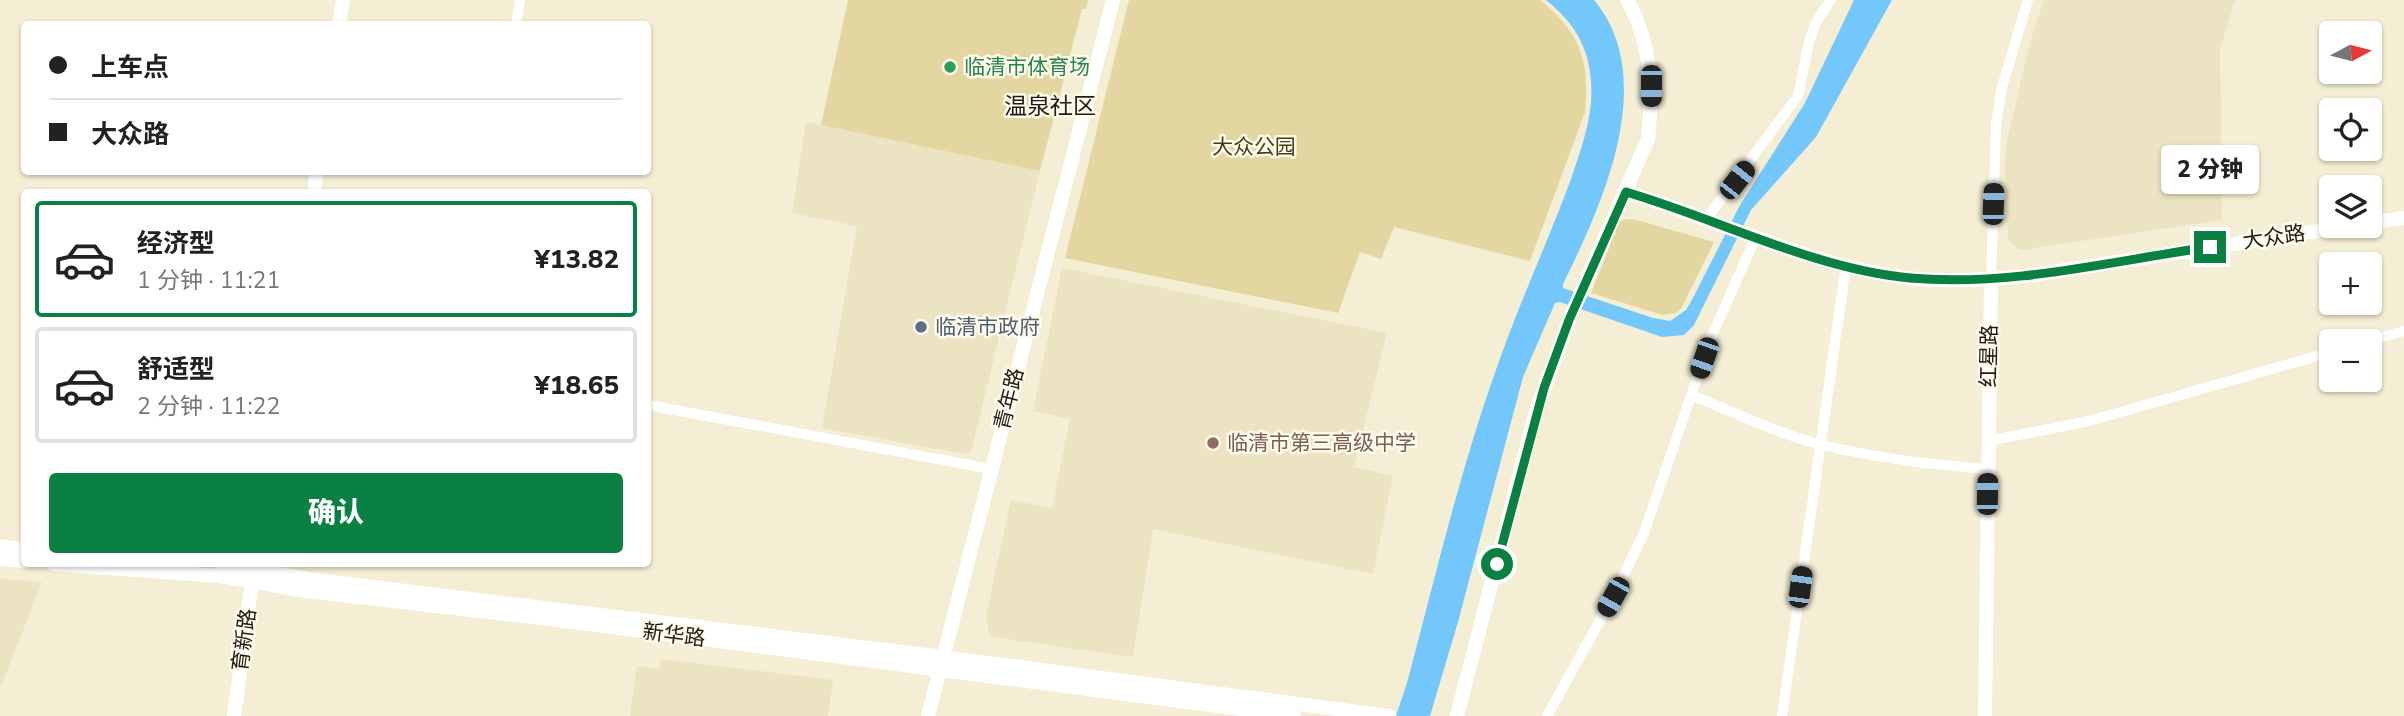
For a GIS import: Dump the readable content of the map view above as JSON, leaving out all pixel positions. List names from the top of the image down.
{
  "streets": {
    "street": [
      "大众路",
      "红星路",
      "青年路",
      "新华路",
      "育新路"
    ]
  },
  "crossings": [
    ["大众路", "红星路"],
    ["青年路", "新华路"],
    ["新华路", "育新路"]
  ],
  "districts": ["温泉社区"],
  "parks": ["大众公园"],
  "places": ["临清市体育场", "临清市政府", "临清市第三高级中学"],
  "north": "right",
  "page": {
    "map_buttons": ["+", "−"],
    "banner": ["上车点", "大众路"],
    "bubble": "2 分钟",
    "list": [
      {
        "name": "经济型",
        "note": "1 分钟 · 11:21",
        "value": "¥13.82"
      },
      {
        "name": "舒适型",
        "note": "2 分钟 · 11:22",
        "value": "¥18.65"
      }
    ],
    "buttons": "确认"
  }
}
